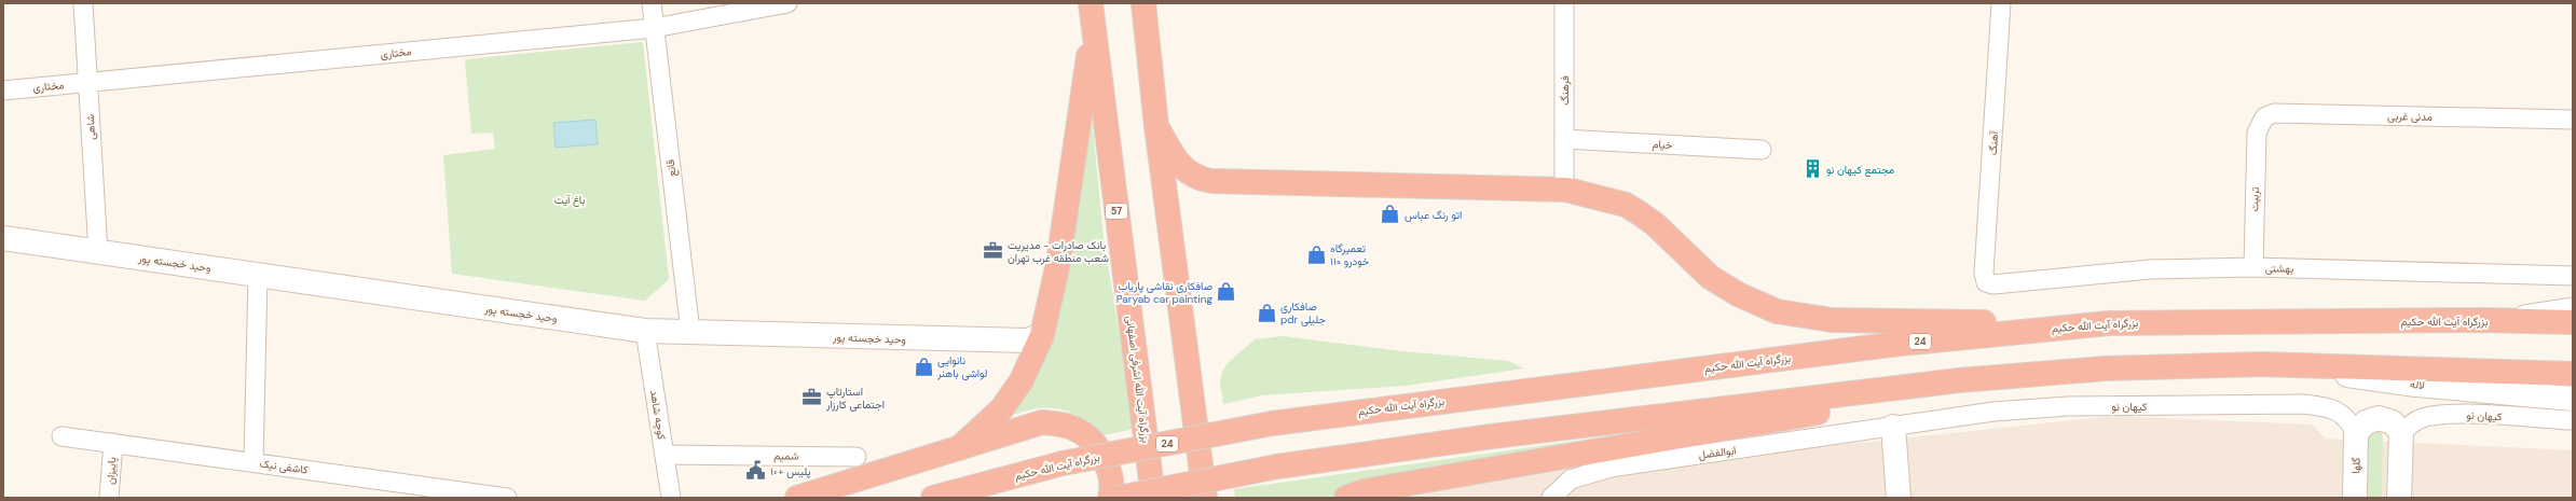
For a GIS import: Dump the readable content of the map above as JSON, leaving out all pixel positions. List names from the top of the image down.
{
  "streets": {
    "highway": [
      "57",
      "بزرگراه آیت الله حکیم",
      "24",
      "بزرگراه آیت الله اشرفی اصفهانی"
    ],
    "main road": ["وحید خجسته پور", "لاله", "گلها"],
    "street": [
      "مختاری",
      "فرهنگ",
      "مدنی غربی",
      "شاهی",
      "آهنگ",
      "خیام",
      "قانع",
      "تربیت",
      "بهشتی",
      "کیهان نو",
      "کوچه شاهد",
      "ابوالفضل",
      "شمیم",
      "کاشفی نیک",
      "پاییزان"
    ]
  },
  "crossings": [
    ["مختاری", "شاهی"],
    ["مختاری", "قانع"],
    ["فرهنگ", "خیام"],
    ["مدنی غربی", "تربیت"],
    ["شاهی", "وحید خجسته پور"],
    ["آهنگ", "بهشتی"],
    ["قانع", "وحید خجسته پور"],
    ["تربیت", "بهشتی"],
    ["وحید خجسته پور", "کوچه شاهد"],
    ["کیهان نو", "ابوالفضل"],
    ["کیهان نو", "گلها"],
    ["کوچه شاهد", "شمیم"],
    ["کاشفی نیک", "پاییزان"]
  ],
  "parks": ["باغ آیت"],
  "places": {
    "building": ["مجتمع کیهان نو"],
    "shop": [
      "اتو رنگ عباس",
      "تعمیرگاه خودرو ۱۱۰",
      "صافکاری نقاشی پاریاب Paryab car painting",
      "صافکاری pdr جلیلی",
      "نانوایی لواشی باهنر"
    ],
    "office": ["بانک صادرات - مدیریت شعب منطقه غرب تهران", "استارتاپ اجتماعی کارزار"],
    "public building": ["پلیس +۱۰"]
  }
}
